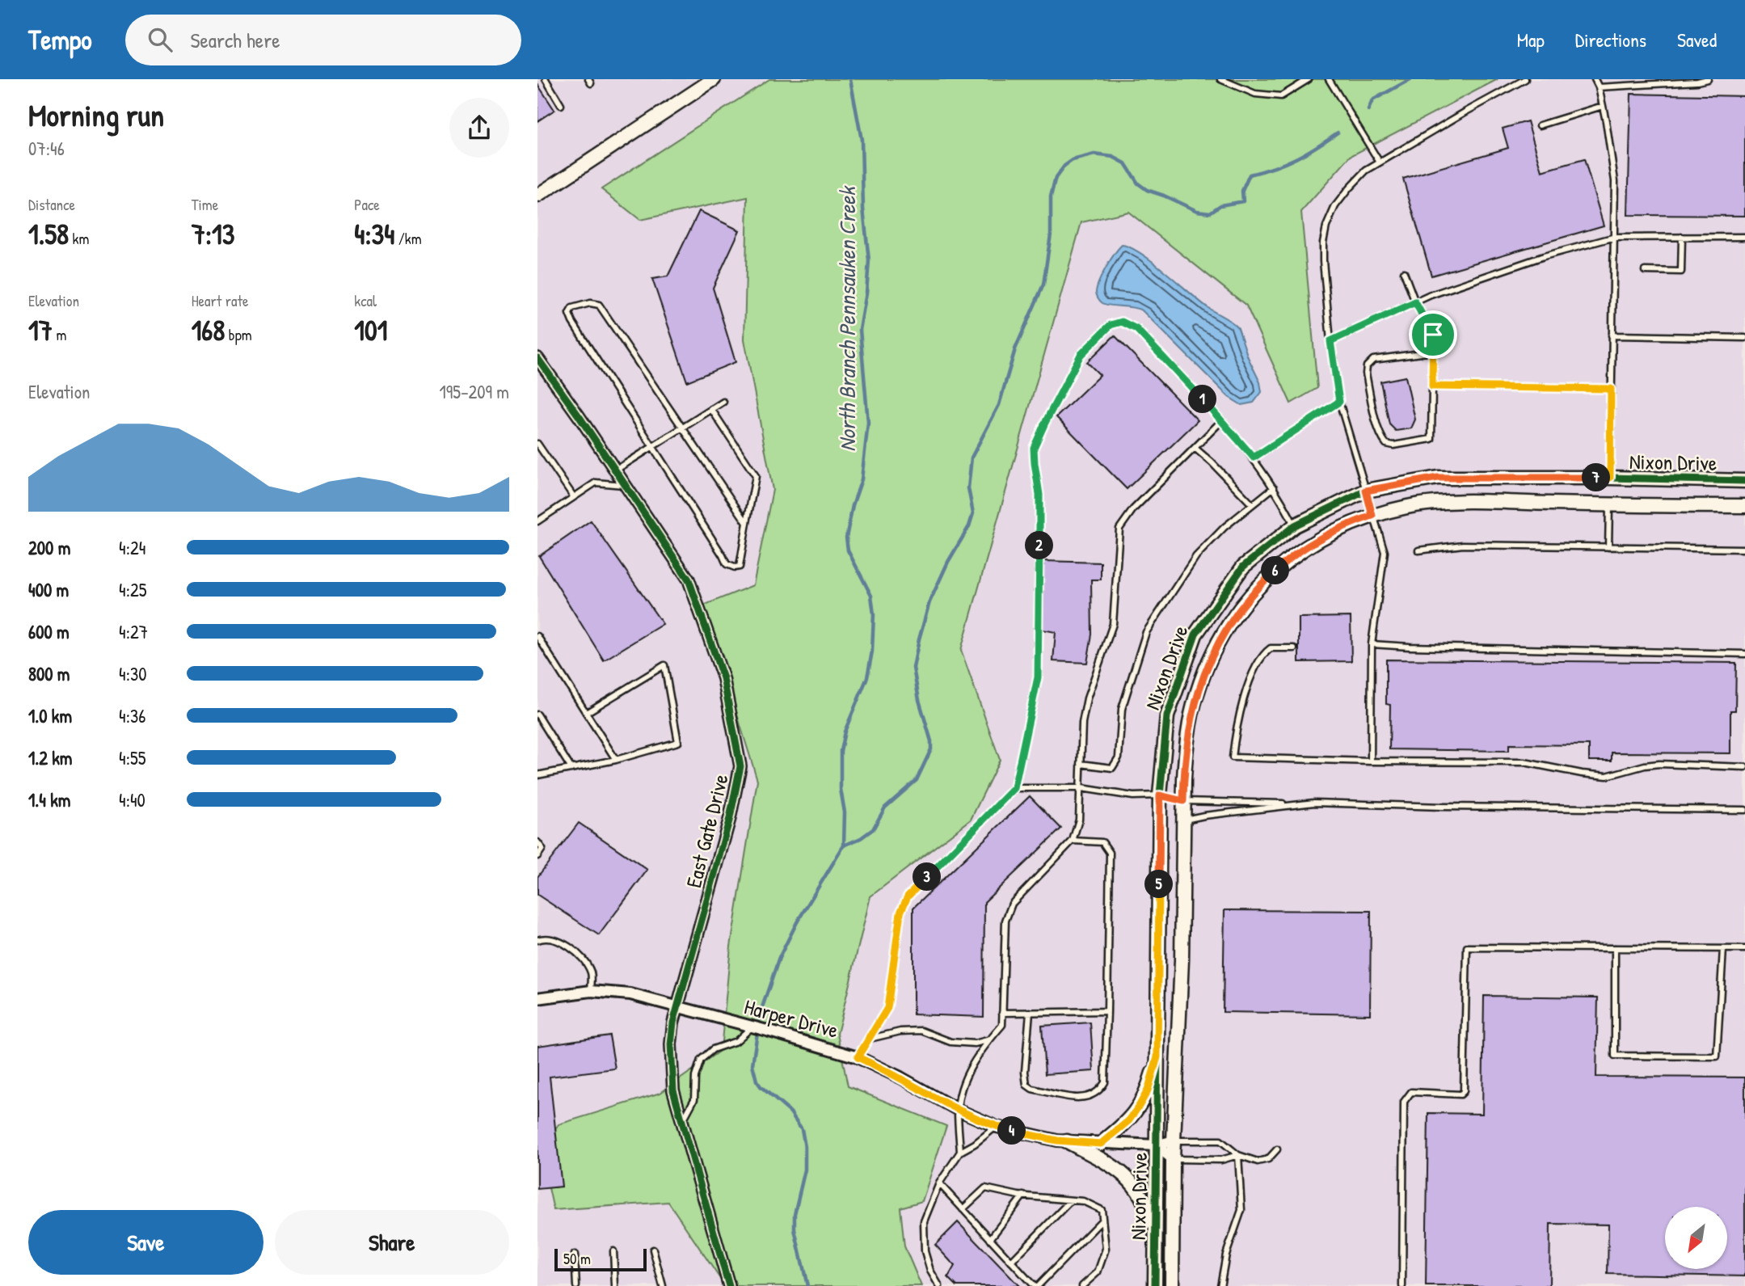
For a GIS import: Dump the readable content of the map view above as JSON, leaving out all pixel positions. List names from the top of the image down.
{
  "streets": {
    "street": ["Nixon Drive", "East Gate Drive", "Harper Drive"]
  },
  "crossings": [
    ["Nixon Drive", "Harper Drive"],
    ["East Gate Drive", "Harper Drive"]
  ],
  "water": ["North Branch Pennsauken Creek"],
  "scale_bar": "50 m",
  "north": "bottom left",
  "page": {
    "header": "Tempo",
    "search": "Search here",
    "nav": ["Map", "Directions", "Saved"],
    "heading": ["Morning run", "07:46"],
    "stats": [
      ["Distance", "1.58 km"],
      ["Time", "7:13"],
      ["Pace", "4:34 /km"],
      ["Elevation", "17 m"],
      ["Heart rate", "168 bpm"],
      ["kcal", "101"]
    ],
    "chart": ["Elevation", "195–209 m"],
    "pins": [
      "1",
      "7",
      "2",
      "6",
      "3",
      "5",
      "4"
    ],
    "list": [
      {
        "name": "200 m",
        "note": "4:24"
      },
      {
        "name": "400 m",
        "note": "4:25"
      },
      {
        "name": "600 m",
        "note": "4:27"
      },
      {
        "name": "800 m",
        "note": "4:30"
      },
      {
        "name": "1.0 km",
        "note": "4:36"
      },
      {
        "name": "1.2 km",
        "note": "4:55"
      },
      {
        "name": "1.4 km",
        "note": "4:40"
      }
    ],
    "buttons": ["Save", "Share"],
    "scale": "50 m"
  }
}
